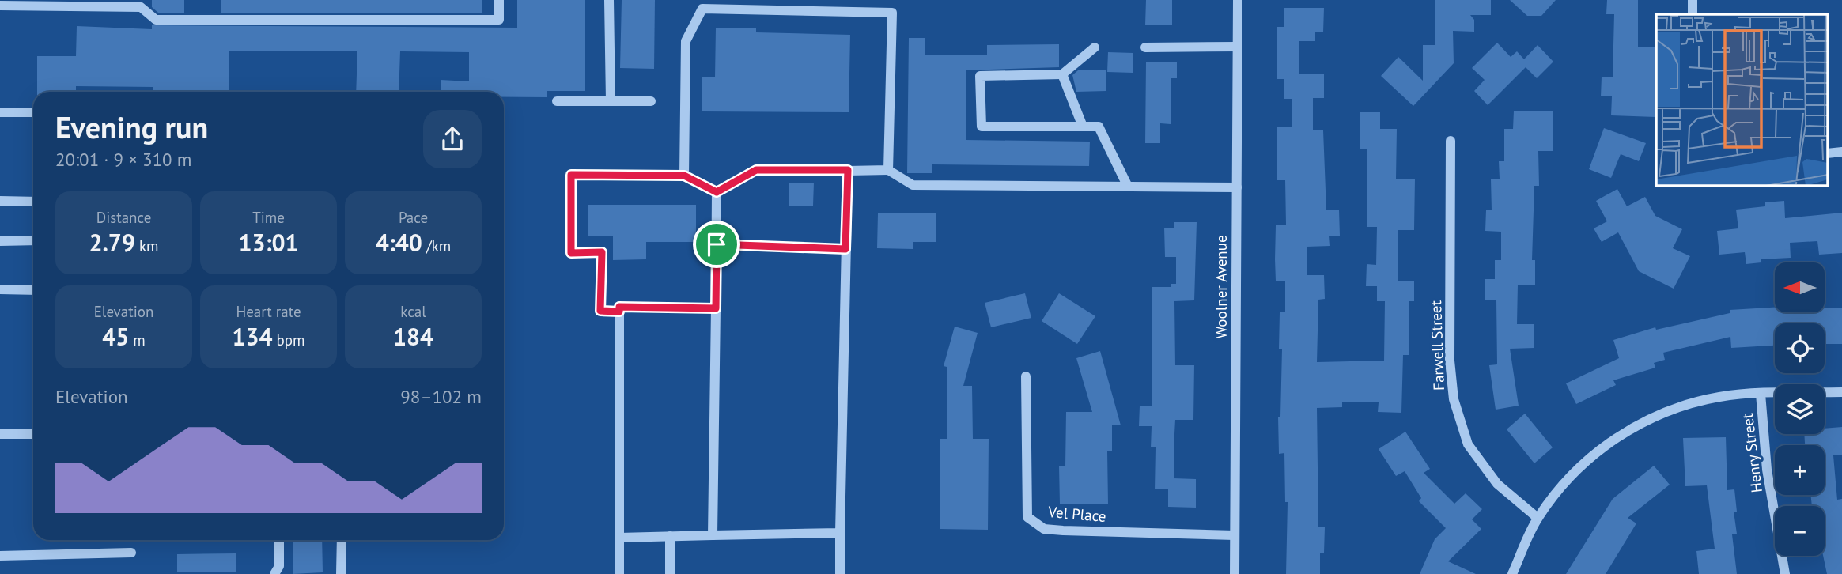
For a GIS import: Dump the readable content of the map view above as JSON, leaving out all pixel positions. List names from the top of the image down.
{
  "streets": {
    "street": [
      "Woolner Avenue",
      "Farwell Street",
      "Henry Street",
      "Vel Place"
    ]
  },
  "crossings": [
    ["Woolner Avenue", "Vel Place"]
  ],
  "north": "left",
  "page": {
    "heading": ["Evening run", "20:01 · 9 × 310 m"],
    "stats": [
      ["Distance", "2.79 km"],
      ["Time", "13:01"],
      ["Pace", "4:40 /km"],
      ["Elevation", "45 m"],
      ["Heart rate", "134 bpm"],
      ["kcal", "184"]
    ],
    "map_buttons": ["+", "−"],
    "chart": ["Elevation", "98–102 m"]
  }
}
